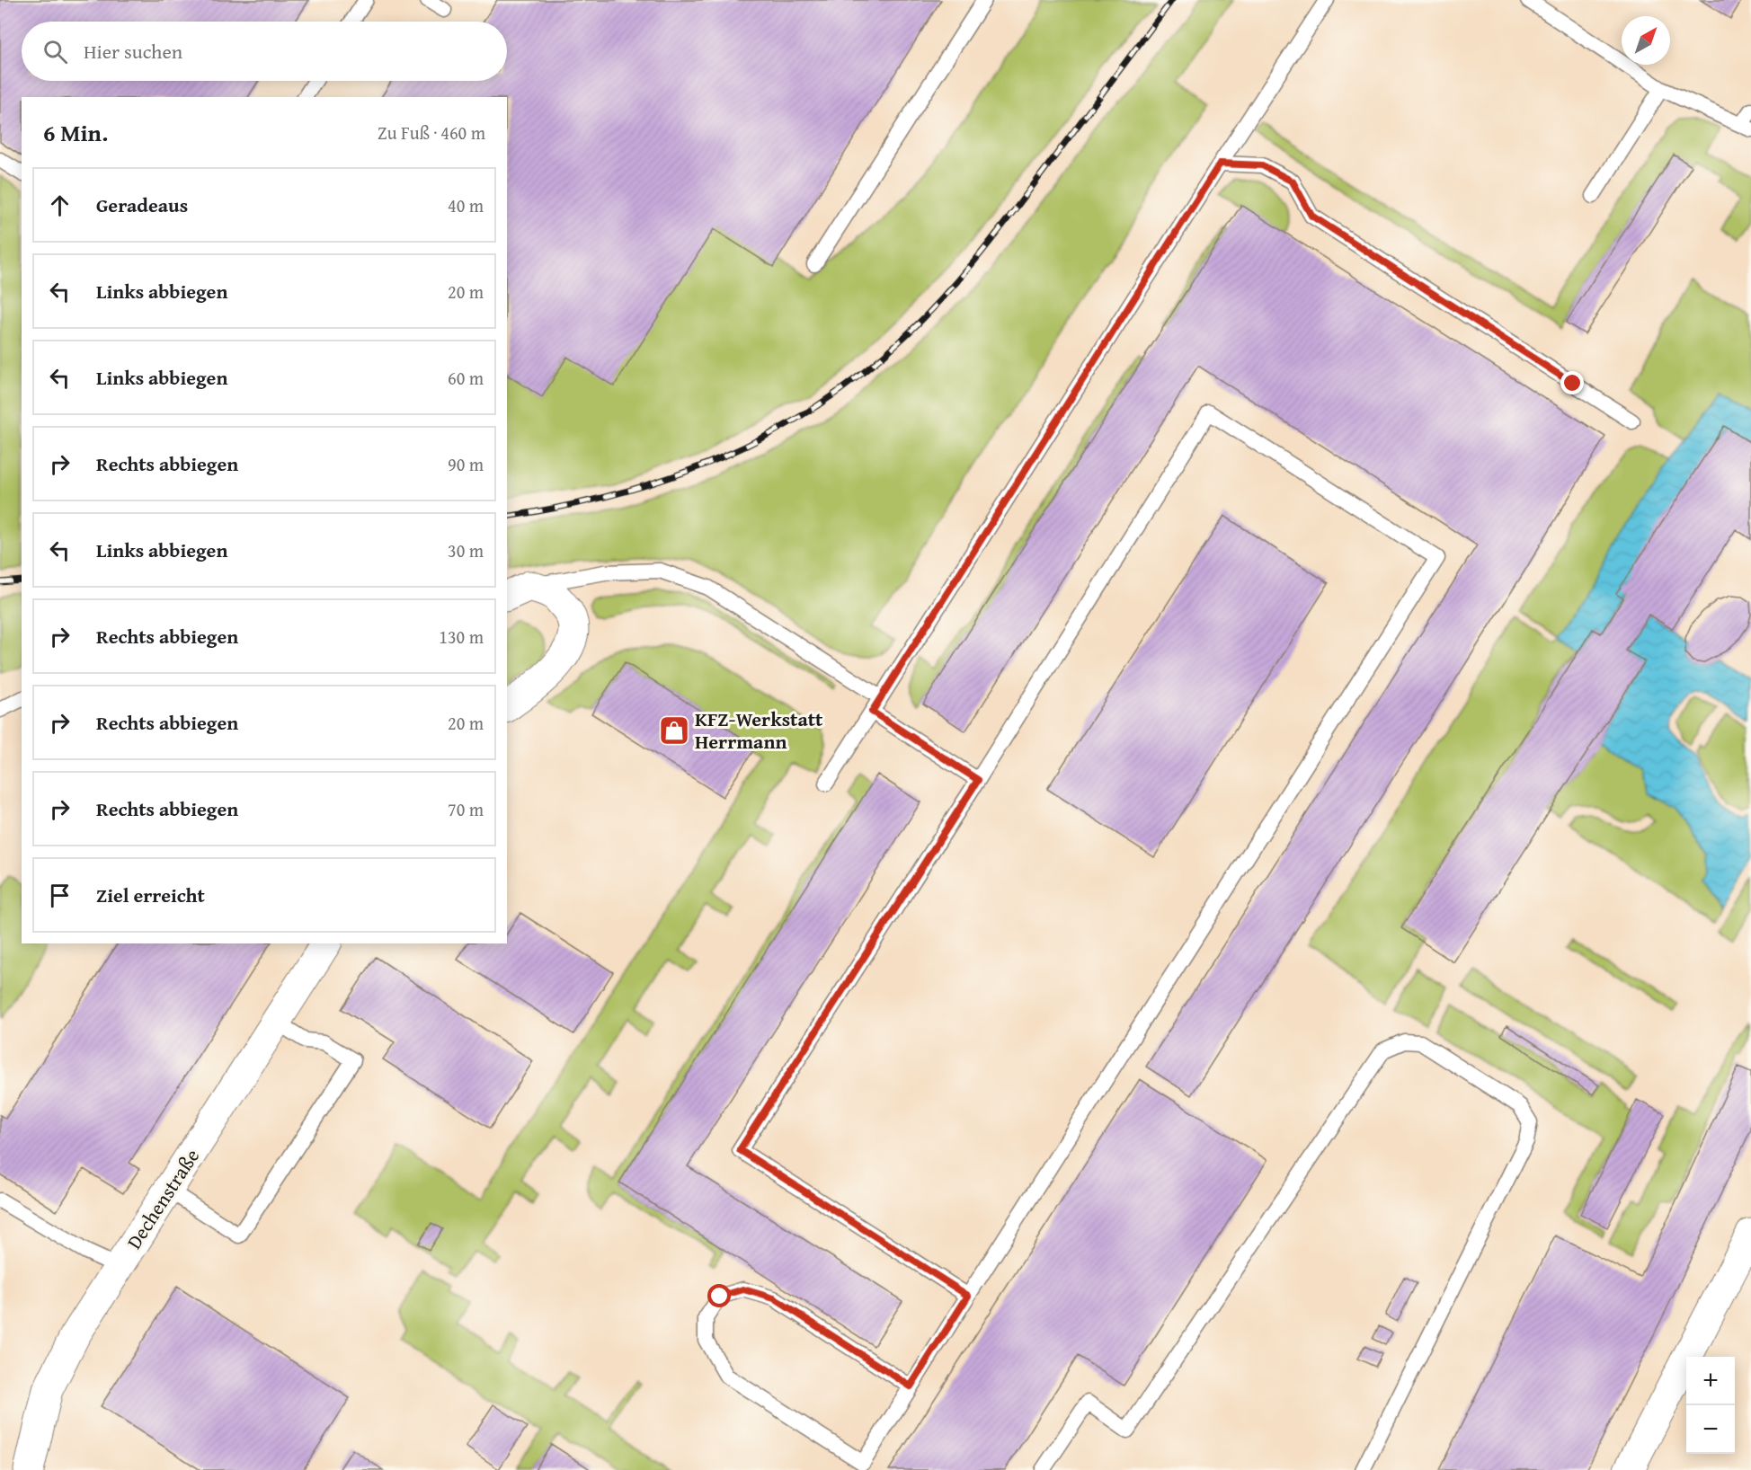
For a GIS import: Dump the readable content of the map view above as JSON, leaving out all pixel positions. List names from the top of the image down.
{
  "streets": {
    "street": ["Dechenstraße"]
  },
  "places": {
    "shop": ["KFZ-Werkstatt Herrmann"]
  },
  "north": "top right",
  "page": {
    "search": "Hier suchen",
    "heading": ["6 Min.", "Zu Fuß · 460 m"],
    "list": [
      ["Geradeaus", "40 m"],
      ["Links abbiegen", "20 m"],
      ["Links abbiegen", "60 m"],
      ["Rechts abbiegen", "90 m"],
      ["Links abbiegen", "30 m"],
      ["Rechts abbiegen", "130 m"],
      ["Rechts abbiegen", "20 m"],
      ["Rechts abbiegen", "70 m"],
      "Ziel erreicht"
    ],
    "map_buttons": ["+", "−"]
  }
}
